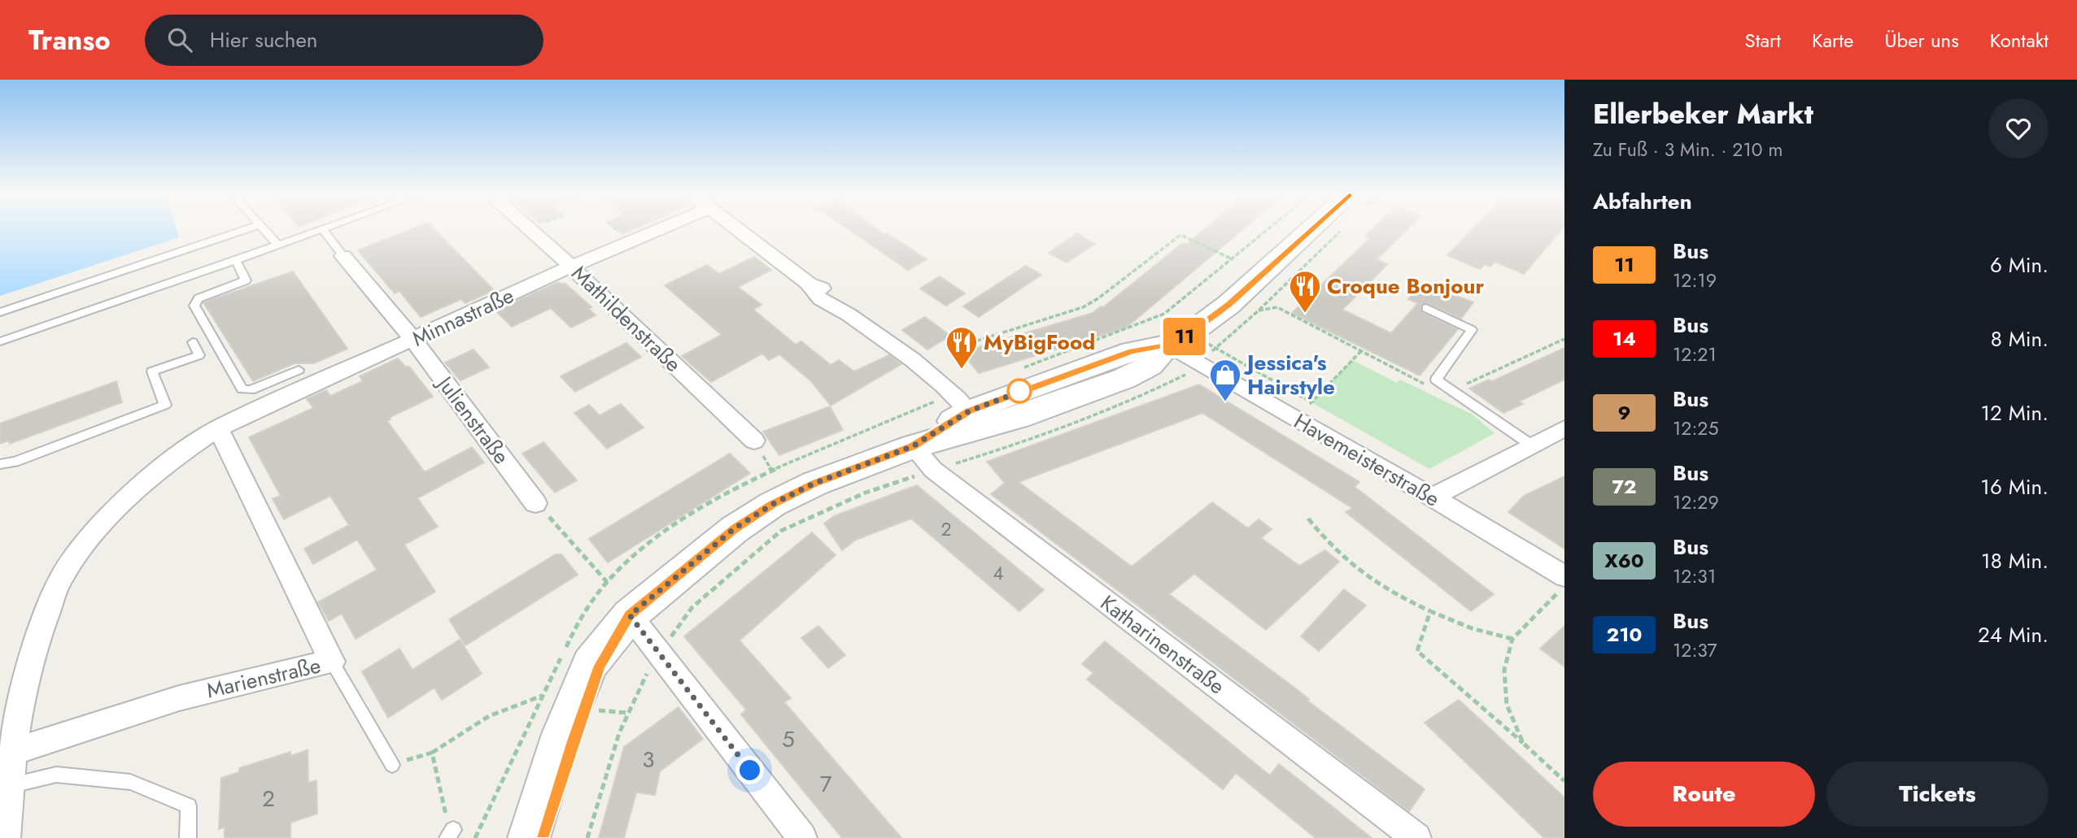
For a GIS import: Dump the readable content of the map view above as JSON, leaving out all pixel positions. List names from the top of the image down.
{
  "streets": {
    "street": [
      "Minnastraße",
      "Mathildenstraße",
      "Julienstraße",
      "Havemeisterstraße",
      "Katharinenstraße",
      "Marienstraße"
    ]
  },
  "crossings": [
    ["Minnastraße", "Mathildenstraße"],
    ["Minnastraße", "Julienstraße"],
    ["Minnastraße", "Marienstraße"]
  ],
  "places": {
    "restaurant": ["Croque Bonjour", "MyBigFood"],
    "shop": ["Jessica's Hairstyle"]
  },
  "lines": ["bus line 11"],
  "house_numbers": [
    "2",
    "4",
    "5",
    "3",
    "7",
    "2"
  ],
  "page": {
    "header": "Transo",
    "search": "Hier suchen",
    "nav": [
      "Start",
      "Karte",
      "Über uns",
      "Kontakt"
    ],
    "on_map": "11",
    "heading": [
      ["Ellerbeker Markt", "Zu Fuß · 3 Min. · 210 m"],
      "Abfahrten"
    ],
    "list": [
      {
        "mark": "11",
        "name": "Bus",
        "note": "12:19",
        "value": "6 Min."
      },
      {
        "mark": "14",
        "name": "Bus",
        "note": "12:21",
        "value": "8 Min."
      },
      {
        "mark": "9",
        "name": "Bus",
        "note": "12:25",
        "value": "12 Min."
      },
      {
        "mark": "72",
        "name": "Bus",
        "note": "12:29",
        "value": "16 Min."
      },
      {
        "mark": "X60",
        "name": "Bus",
        "note": "12:31",
        "value": "18 Min."
      },
      {
        "mark": "210",
        "name": "Bus",
        "note": "12:37",
        "value": "24 Min."
      }
    ],
    "buttons": ["Route", "Tickets"]
  }
}
